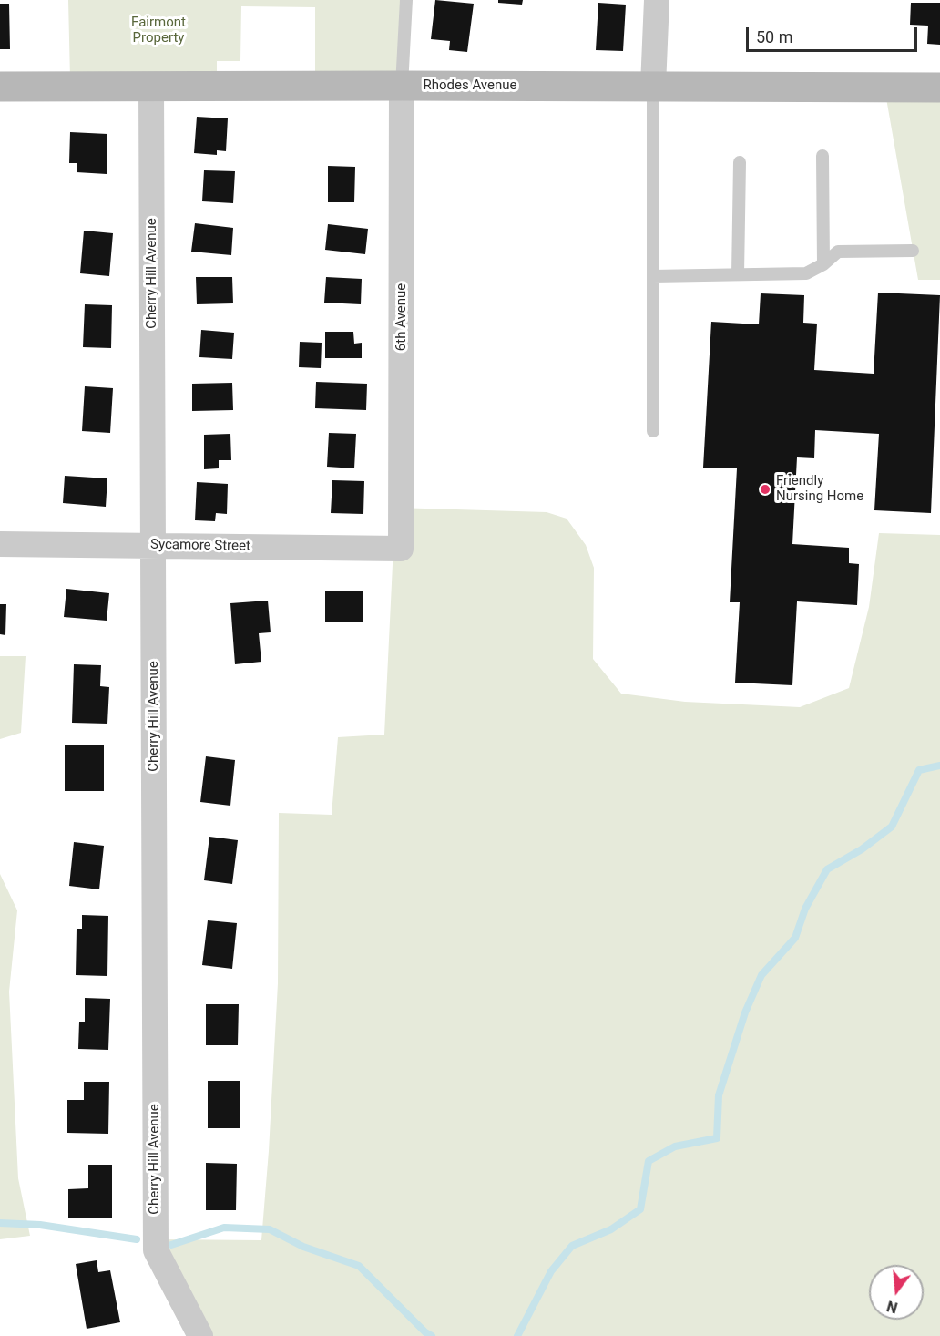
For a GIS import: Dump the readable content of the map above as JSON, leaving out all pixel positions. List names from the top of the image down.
{
  "streets": {
    "street": [
      "Rhodes Avenue",
      "Cherry Hill Avenue",
      "6th Avenue",
      "Sycamore Street"
    ]
  },
  "crossings": [
    ["Rhodes Avenue", "Cherry Hill Avenue"],
    ["Rhodes Avenue", "6th Avenue"],
    ["Cherry Hill Avenue", "Sycamore Street"],
    ["6th Avenue", "Sycamore Street"]
  ],
  "parks": ["Fairmont Property"],
  "places": ["Friendly Nursing Home"],
  "scale_bar": "50 m",
  "north": "bottom"
}
